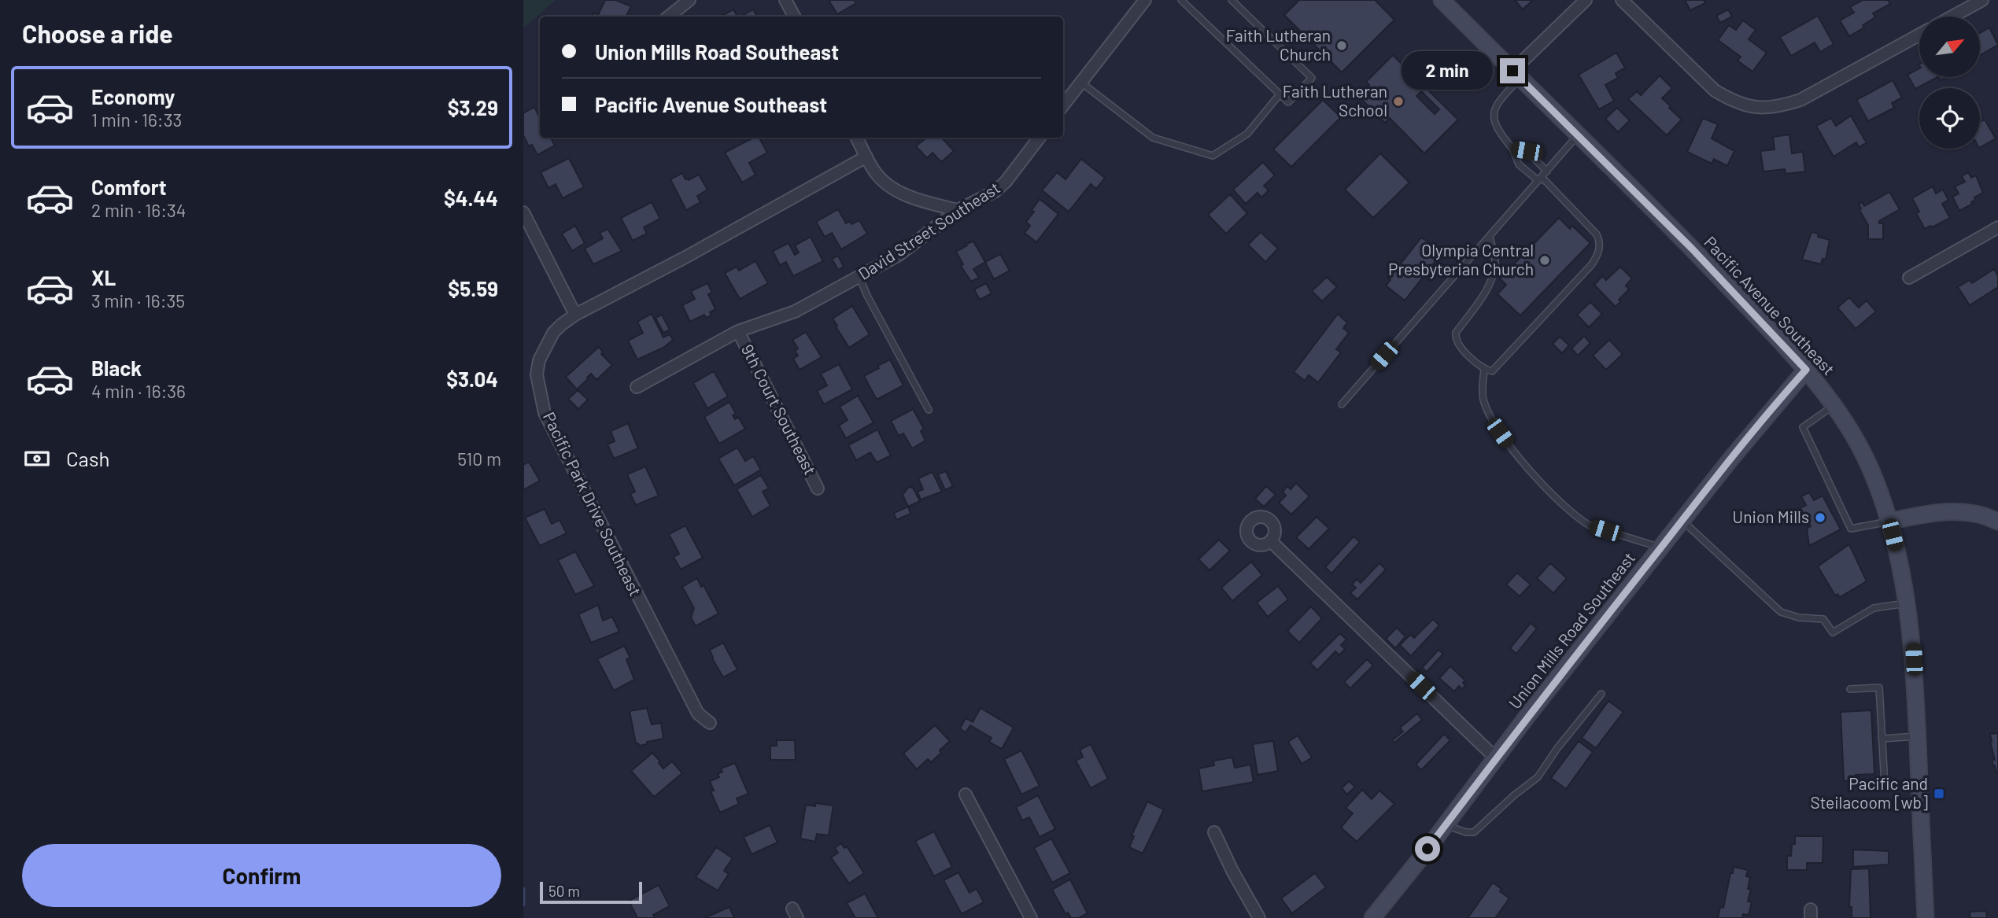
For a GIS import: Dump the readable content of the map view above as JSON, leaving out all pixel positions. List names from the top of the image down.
{
  "streets": {
    "main road": ["Pacific Avenue Southeast", "Union Mills Road Southeast"],
    "street": ["David Street Southeast", "9th Court Southeast", "Pacific Park Drive Southeast"]
  },
  "crossings": [
    ["David Street Southeast", "9th Court Southeast"],
    ["Pacific Avenue Southeast", "Union Mills Road Southeast"]
  ],
  "places": {
    "other": [
      "Faith Lutheran Church",
      "Faith Lutheran School",
      "Olympia Central Presbyterian Church",
      "Union Mills"
    ],
    "transit": ["Pacific and Steilacoom [wb]"]
  },
  "scale_bar": "50 m",
  "north": "top right",
  "page": {
    "heading": "Choose a ride",
    "banner": ["Union Mills Road Southeast", "Pacific Avenue Southeast"],
    "bubble": "2 min",
    "list": [
      {
        "name": "Economy",
        "note": "1 min · 16:33",
        "value": "$3.29"
      },
      {
        "name": "Comfort",
        "note": "2 min · 16:34",
        "value": "$4.44"
      },
      {
        "name": "XL",
        "note": "3 min · 16:35",
        "value": "$5.59"
      },
      {
        "name": "Black",
        "note": "4 min · 16:36",
        "value": "$3.04"
      }
    ],
    "pay": ["Cash", "510 m"],
    "buttons": "Confirm",
    "scale": "50 m"
  }
}
